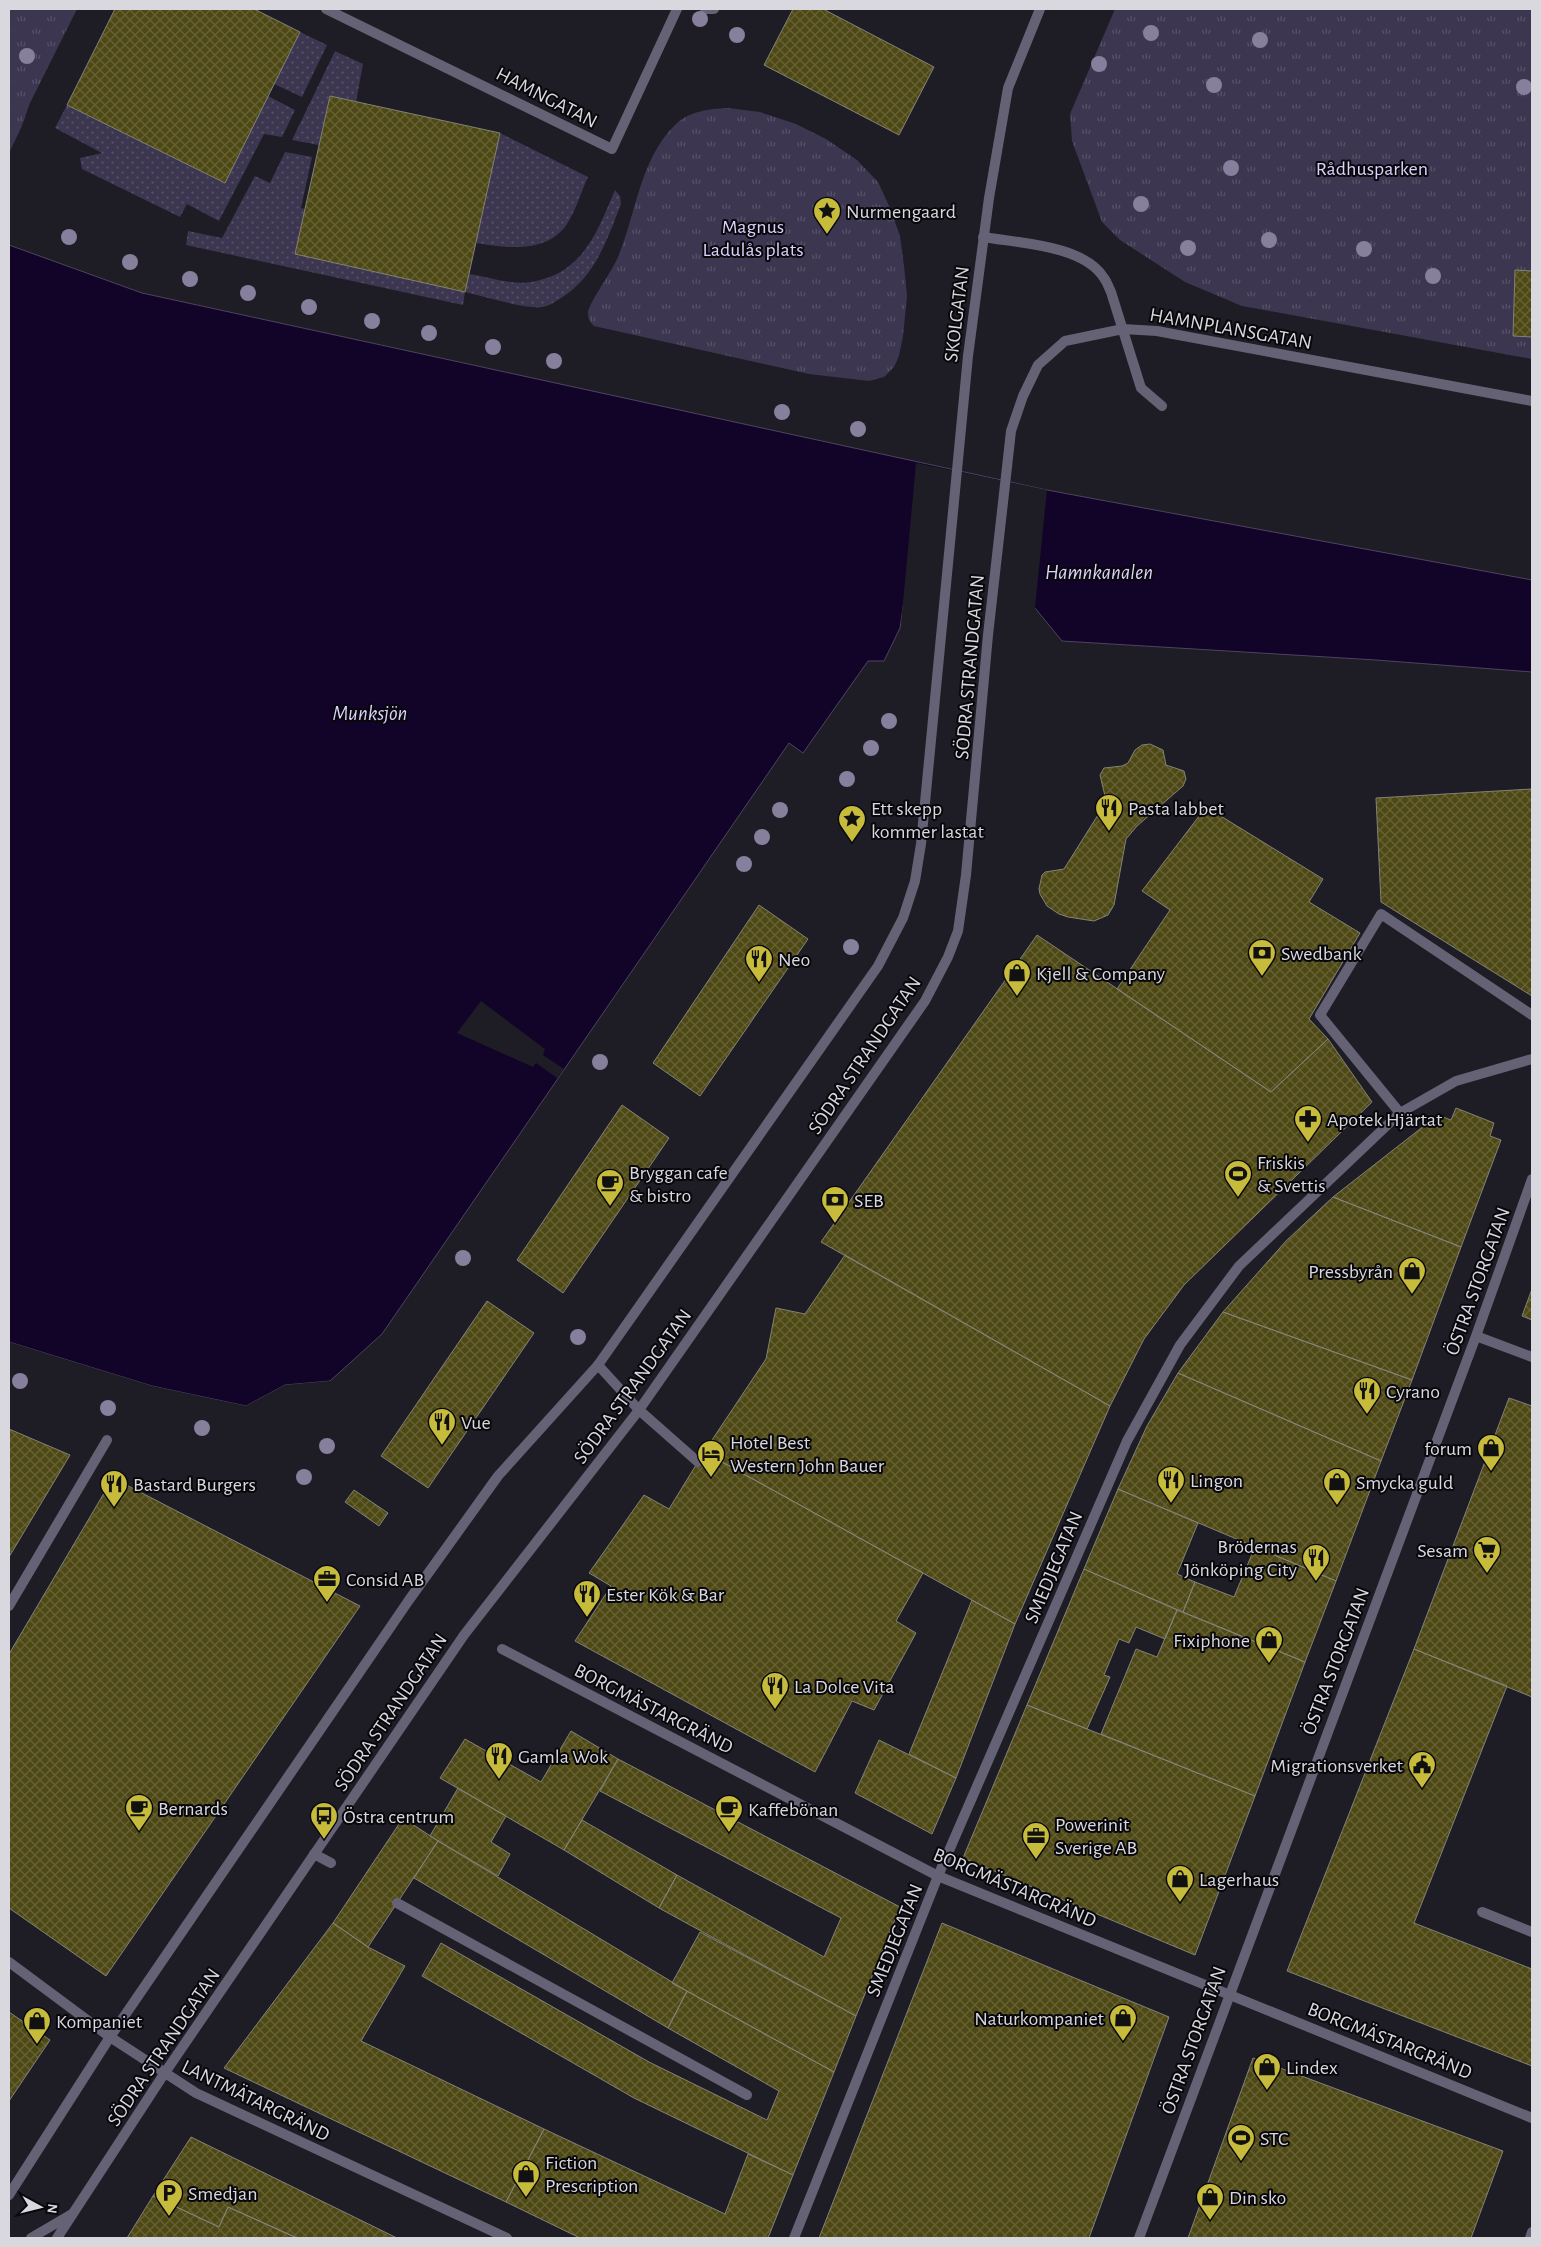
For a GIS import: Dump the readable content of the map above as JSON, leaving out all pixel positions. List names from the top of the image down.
{
  "streets": {
    "street": [
      "HAMNGATAN",
      "SKOLGATAN",
      "HAMNPLANSGATAN",
      "SÖDRA STRANDGATAN",
      "ÖSTRA STORGATAN",
      "SMEDJEGATAN",
      "BORGMÄSTARGRÄND",
      "LANTMÄTARGRÄND"
    ]
  },
  "crossings": [
    ["SKOLGATAN", "SÖDRA STRANDGATAN"],
    ["HAMNPLANSGATAN", "SÖDRA STRANDGATAN"],
    ["SÖDRA STRANDGATAN", "LANTMÄTARGRÄND"],
    ["ÖSTRA STORGATAN", "BORGMÄSTARGRÄND"],
    ["SMEDJEGATAN", "BORGMÄSTARGRÄND"]
  ],
  "water": ["Hamnkanalen", "Munksjön"],
  "parks": ["Rådhusparken", "Magnus Ladulås plats"],
  "places": {
    "place": ["Nurmengaard", "Ett skepp kommer lastat"],
    "restaurant": [
      "Pasta labbet",
      "Neo",
      "Cyrano",
      "Vue",
      "Lingon",
      "Bastard Burgers",
      "Brödernas Jönköping City",
      "Ester Kök & Bar",
      "La Dolce Vita",
      "Gamla Wok"
    ],
    "bank": ["Swedbank", "SEB"],
    "shop": [
      "Kjell & Company",
      "Pressbyrån",
      "forum",
      "Smycka guld",
      "Fixiphone",
      "Lagerhaus",
      "Naturkompaniet",
      "Kompaniet",
      "Lindex",
      "Fiction Prescription",
      "Din sko"
    ],
    "pharmacy": ["Apotek Hjärtat"],
    "sports": ["Friskis & Svettis", "STC"],
    "cafe": ["Bryggan cafe & bistro", "Bernards", "Kaffebönan"],
    "hotel": ["Hotel Best Western John Bauer"],
    "supermarket": ["Sesam"],
    "office": ["Consid AB", "Powerinit Sverige AB"],
    "public building": ["Migrationsverket"],
    "bus stop": ["Östra centrum"],
    "parking": ["Smedjan"]
  },
  "north": "right"
}
